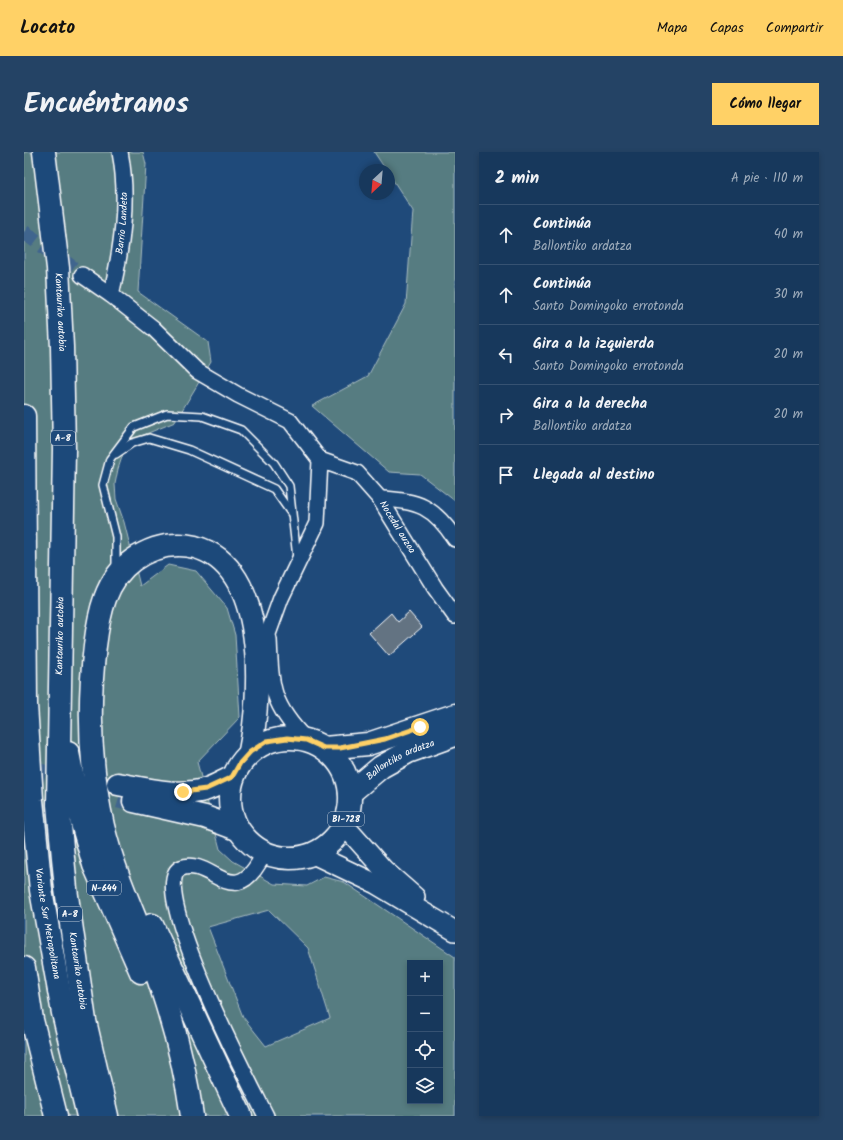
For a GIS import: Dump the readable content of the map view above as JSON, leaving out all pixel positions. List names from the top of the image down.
{
  "streets": {
    "main road": [
      "Kantauriko autobia",
      "A-8",
      "Ballontiko ardatza",
      "BI-728",
      "N-644",
      "Variante Sur Metropolitana"
    ],
    "street": ["Barrio Landeta", "Nocedal auzoa"]
  },
  "crossings": [
    ["Kantauriko autobia", "N-644"],
    ["Ballontiko ardatza", "BI-728"]
  ],
  "north": "bottom left",
  "page": {
    "header": "Locato",
    "nav": ["Mapa", "Capas", "Compartir"],
    "title": "Encuéntranos",
    "buttons": "Cómo llegar",
    "heading": ["2 min", "A pie · 110 m"],
    "list": [
      ["Continúa", "Ballontiko ardatza", "40 m"],
      ["Continúa", "Santo Domingoko errotonda", "30 m"],
      ["Gira a la izquierda", "Santo Domingoko errotonda", "20 m"],
      ["Gira a la derecha", "Ballontiko ardatza", "20 m"],
      "Llegada al destino"
    ],
    "map_buttons": ["+", "−"]
  }
}
